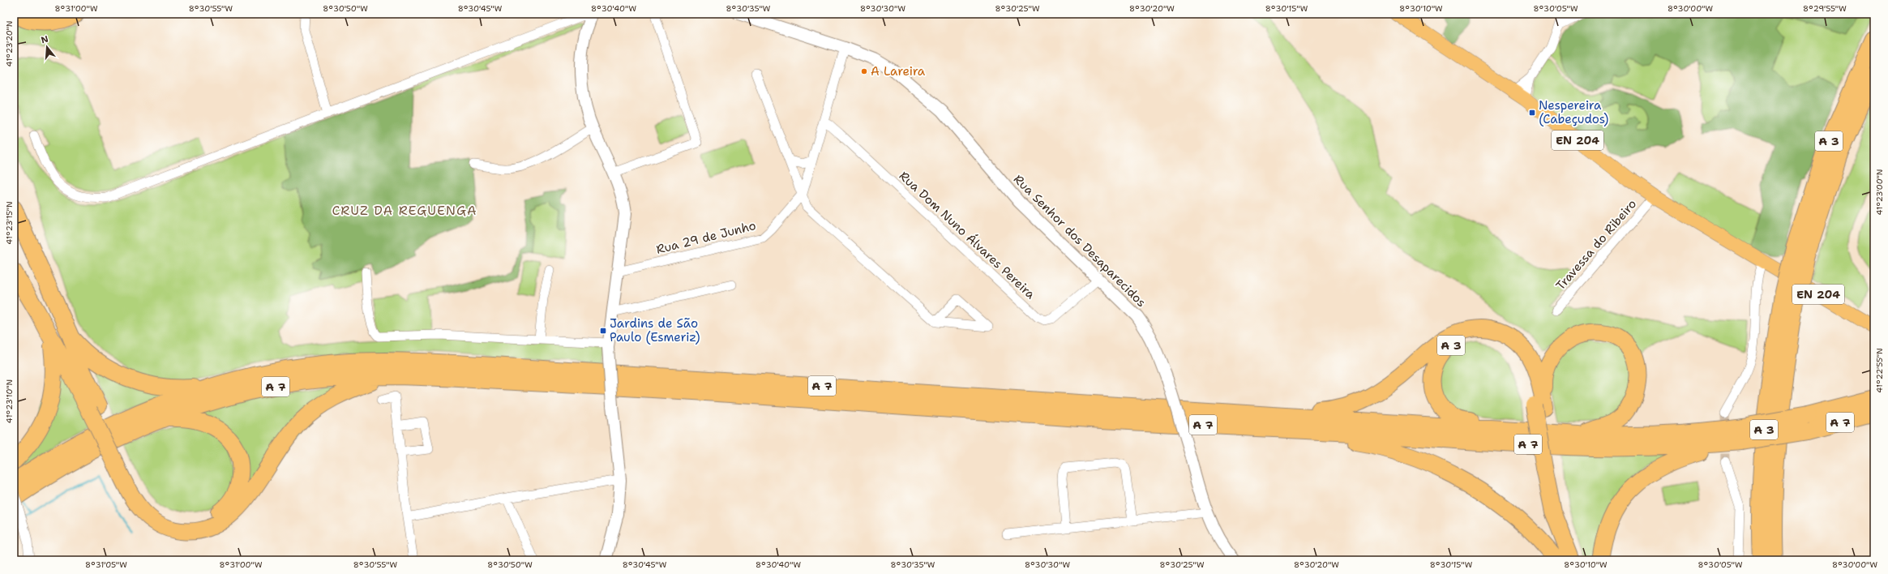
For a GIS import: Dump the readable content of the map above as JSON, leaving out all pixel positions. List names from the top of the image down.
{
  "streets": {
    "highway": ["A 3", "A 7"],
    "main road": ["EN 204"],
    "street": [
      "Rua Dom Nuno Álvares Pereira",
      "Rua 29 de Junho",
      "Rua Senhor dos Desaparecidos",
      "Travessa do Ribeiro"
    ]
  },
  "crossings": [
    ["EN 204", "Travessa do Ribeiro"],
    ["A 3", "A 7"],
    ["Rua Dom Nuno Álvares Pereira", "Rua Senhor dos Desaparecidos"]
  ],
  "districts": ["CRUZ DA REGUENGA"],
  "places": {
    "other": ["A Lareira"],
    "transit": ["Nespereira (Cabeçudos)", "Jardins de São Paulo (Esmeriz)"]
  },
  "north": "top",
  "coordinates": [
    "8°31'00\"W",
    "8°30'55\"W",
    "8°30'50\"W",
    "8°30'45\"W",
    "8°30'40\"W",
    "8°30'35\"W",
    "8°30'30\"W",
    "8°30'25\"W",
    "8°30'20\"W",
    "8°30'15\"W",
    "8°30'10\"W",
    "8°30'05\"W",
    "8°30'00\"W",
    "8°29'55\"W",
    "41°23'20\"N",
    "41°23'00\"N",
    "41°23'15\"N",
    "41°22'55\"N",
    "41°23'10\"N",
    "8°31'05\"W"
  ]
}
